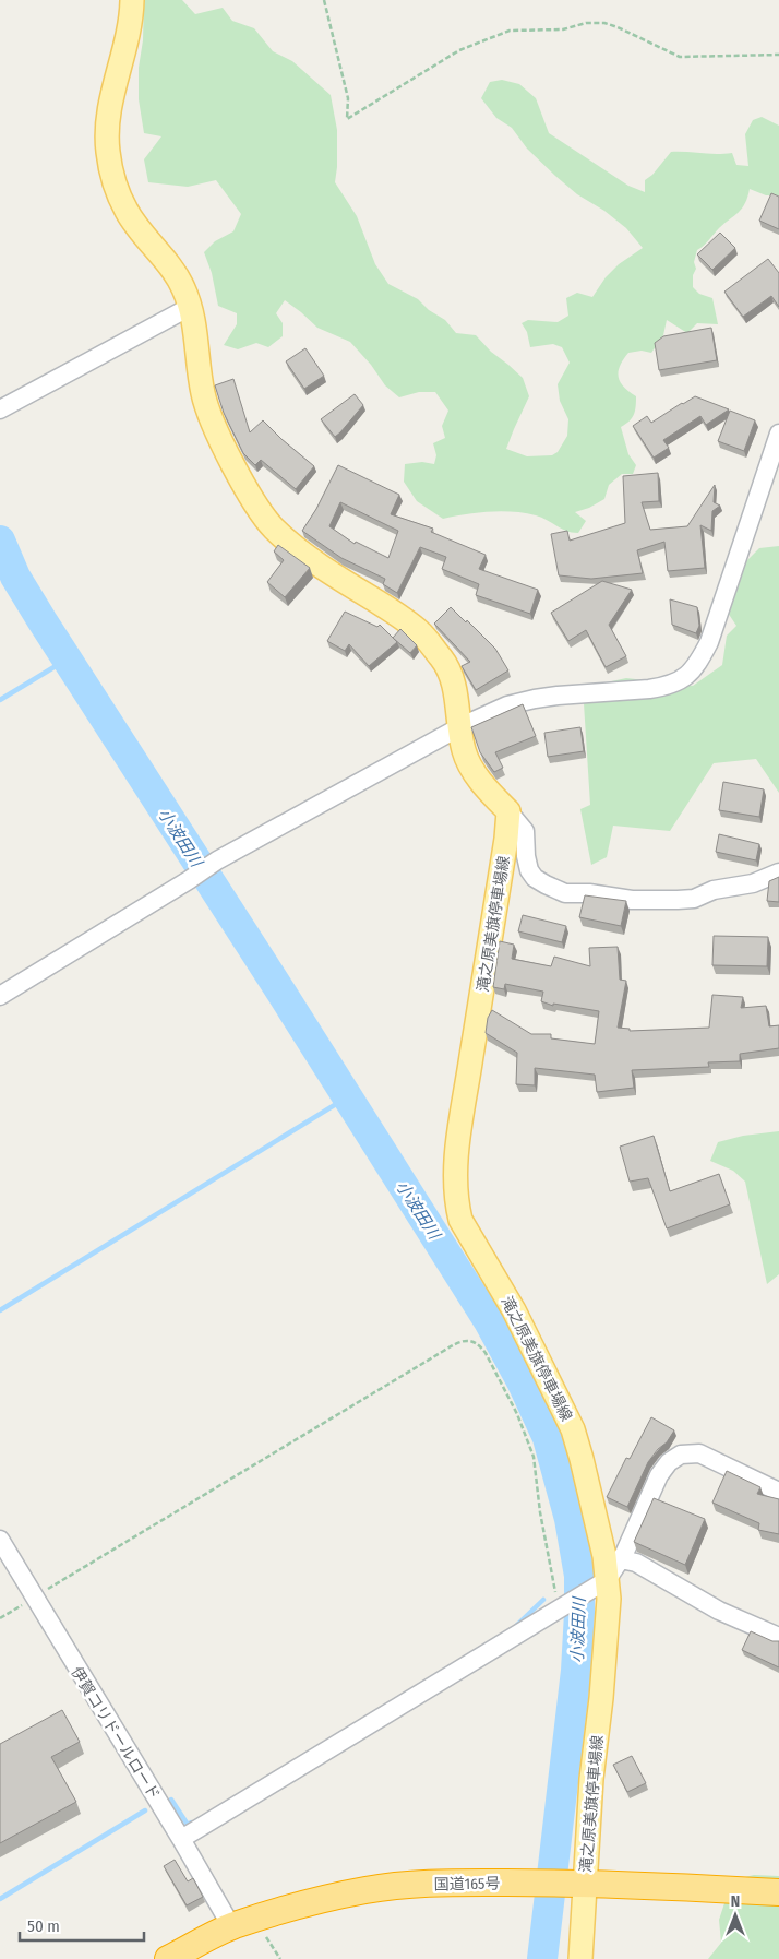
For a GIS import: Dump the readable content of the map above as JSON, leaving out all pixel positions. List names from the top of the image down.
{
  "streets": {
    "highway": ["国道165号"],
    "main road": ["滝之原美旗停車場線"],
    "street": ["伊賀コリドールロード"]
  },
  "crossings": [
    ["滝之原美旗停車場線", "国道165号"],
    ["伊賀コリドールロード", "国道165号"]
  ],
  "water": ["小波田川"],
  "scale_bar": "50 m",
  "north": "top"
}
